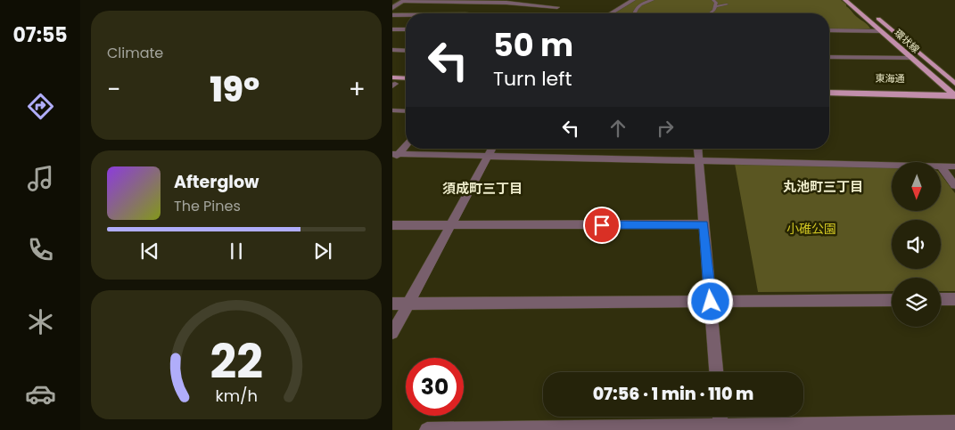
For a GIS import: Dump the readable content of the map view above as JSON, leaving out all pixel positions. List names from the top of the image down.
{
  "streets": {
    "main road": ["環状線", "東海通"]
  },
  "crossings": [
    ["環状線", "東海通"]
  ],
  "districts": ["丸池町三丁目", "須成町三丁目"],
  "parks": ["小碓公園"],
  "north": "bottom",
  "page": {
    "tabs": "07:55",
    "tile": "Climate",
    "turn": ["50 m", "Turn left"],
    "heat": ["−", "19°", "+"],
    "song": ["Afterglow", "The Pines"],
    "limit": "30",
    "trip": "07:56 · 1 min · 110 m",
    "gauge": ["22", "km/h"]
  }
}
